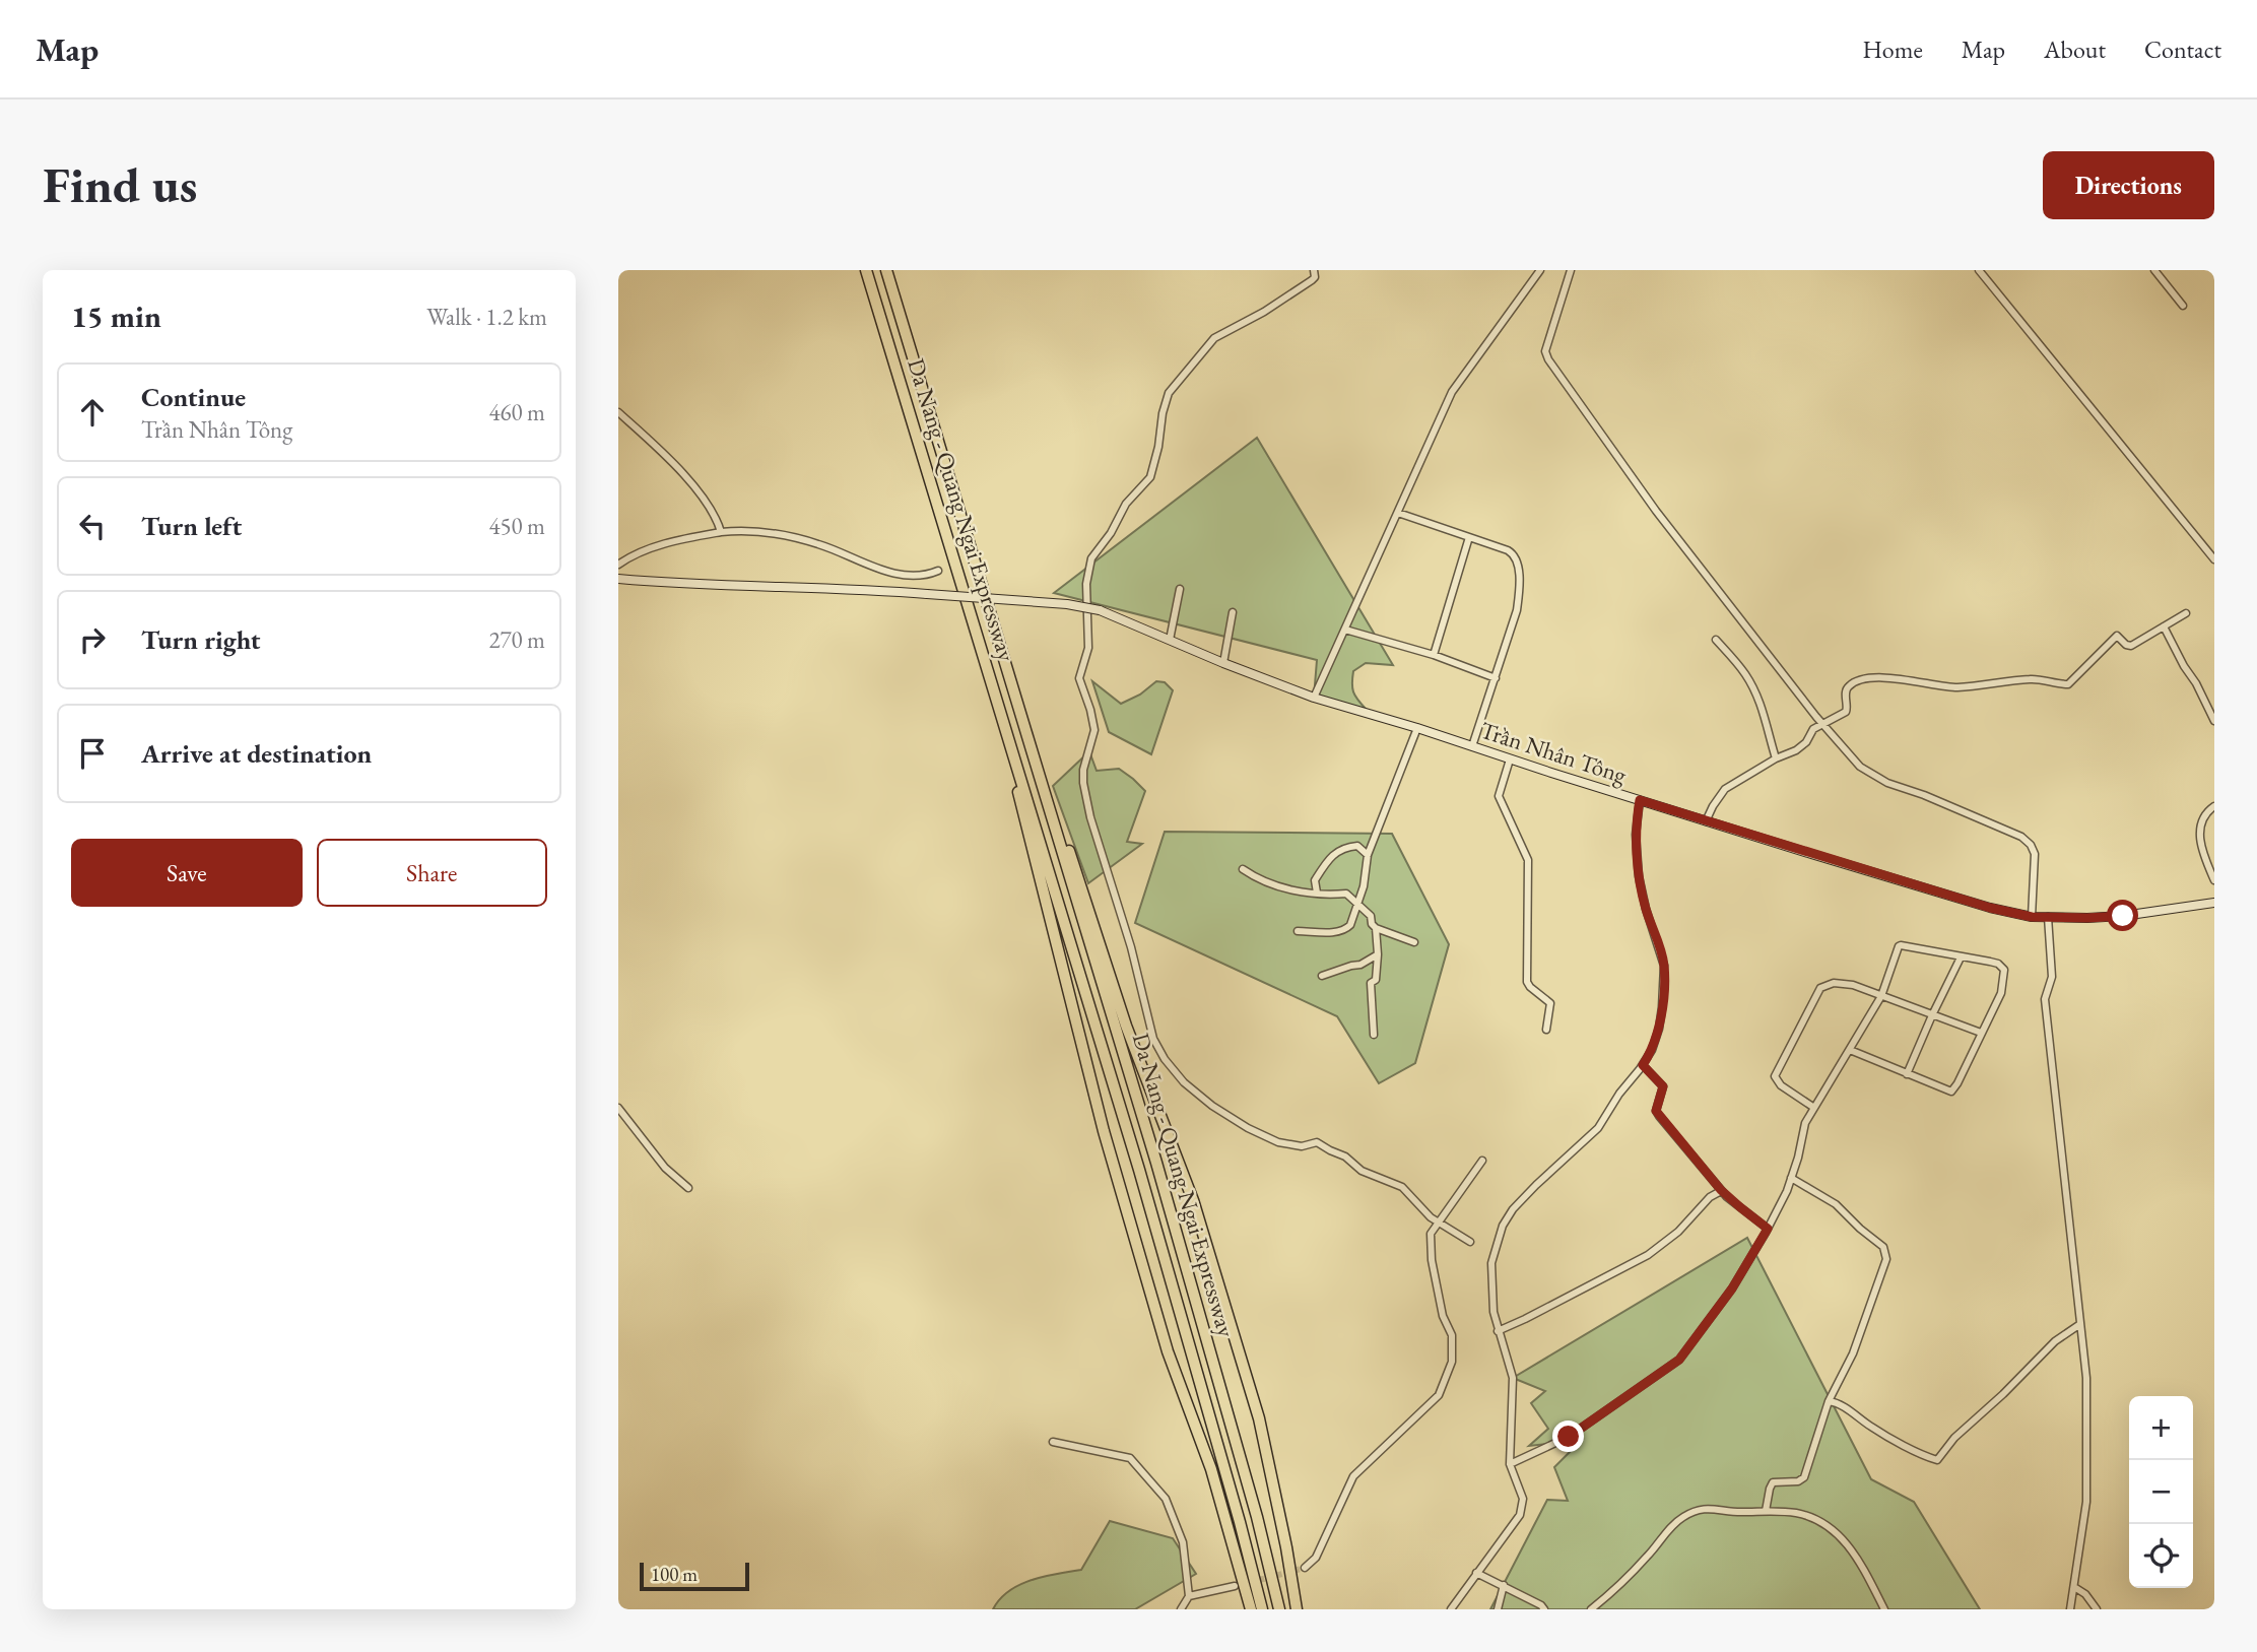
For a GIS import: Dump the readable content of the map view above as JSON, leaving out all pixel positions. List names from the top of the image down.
{
  "streets": {
    "highway": ["Da Nang - Quang Ngai Expressway"],
    "street": ["Trần Nhân Tông"]
  },
  "scale_bar": "100 m",
  "page": {
    "header": "Map",
    "nav": [
      "Home",
      "Map",
      "About",
      "Contact"
    ],
    "buttons": [
      "Directions",
      ["Save", "Share"]
    ],
    "title": "Find us",
    "heading": ["15 min", "Walk · 1.2 km"],
    "list": [
      ["Continue", "Trần Nhân Tông", "460 m"],
      ["Turn left", "450 m"],
      ["Turn right", "270 m"],
      "Arrive at destination"
    ],
    "map_buttons": ["+", "−"],
    "scale": "100 m"
  }
}
